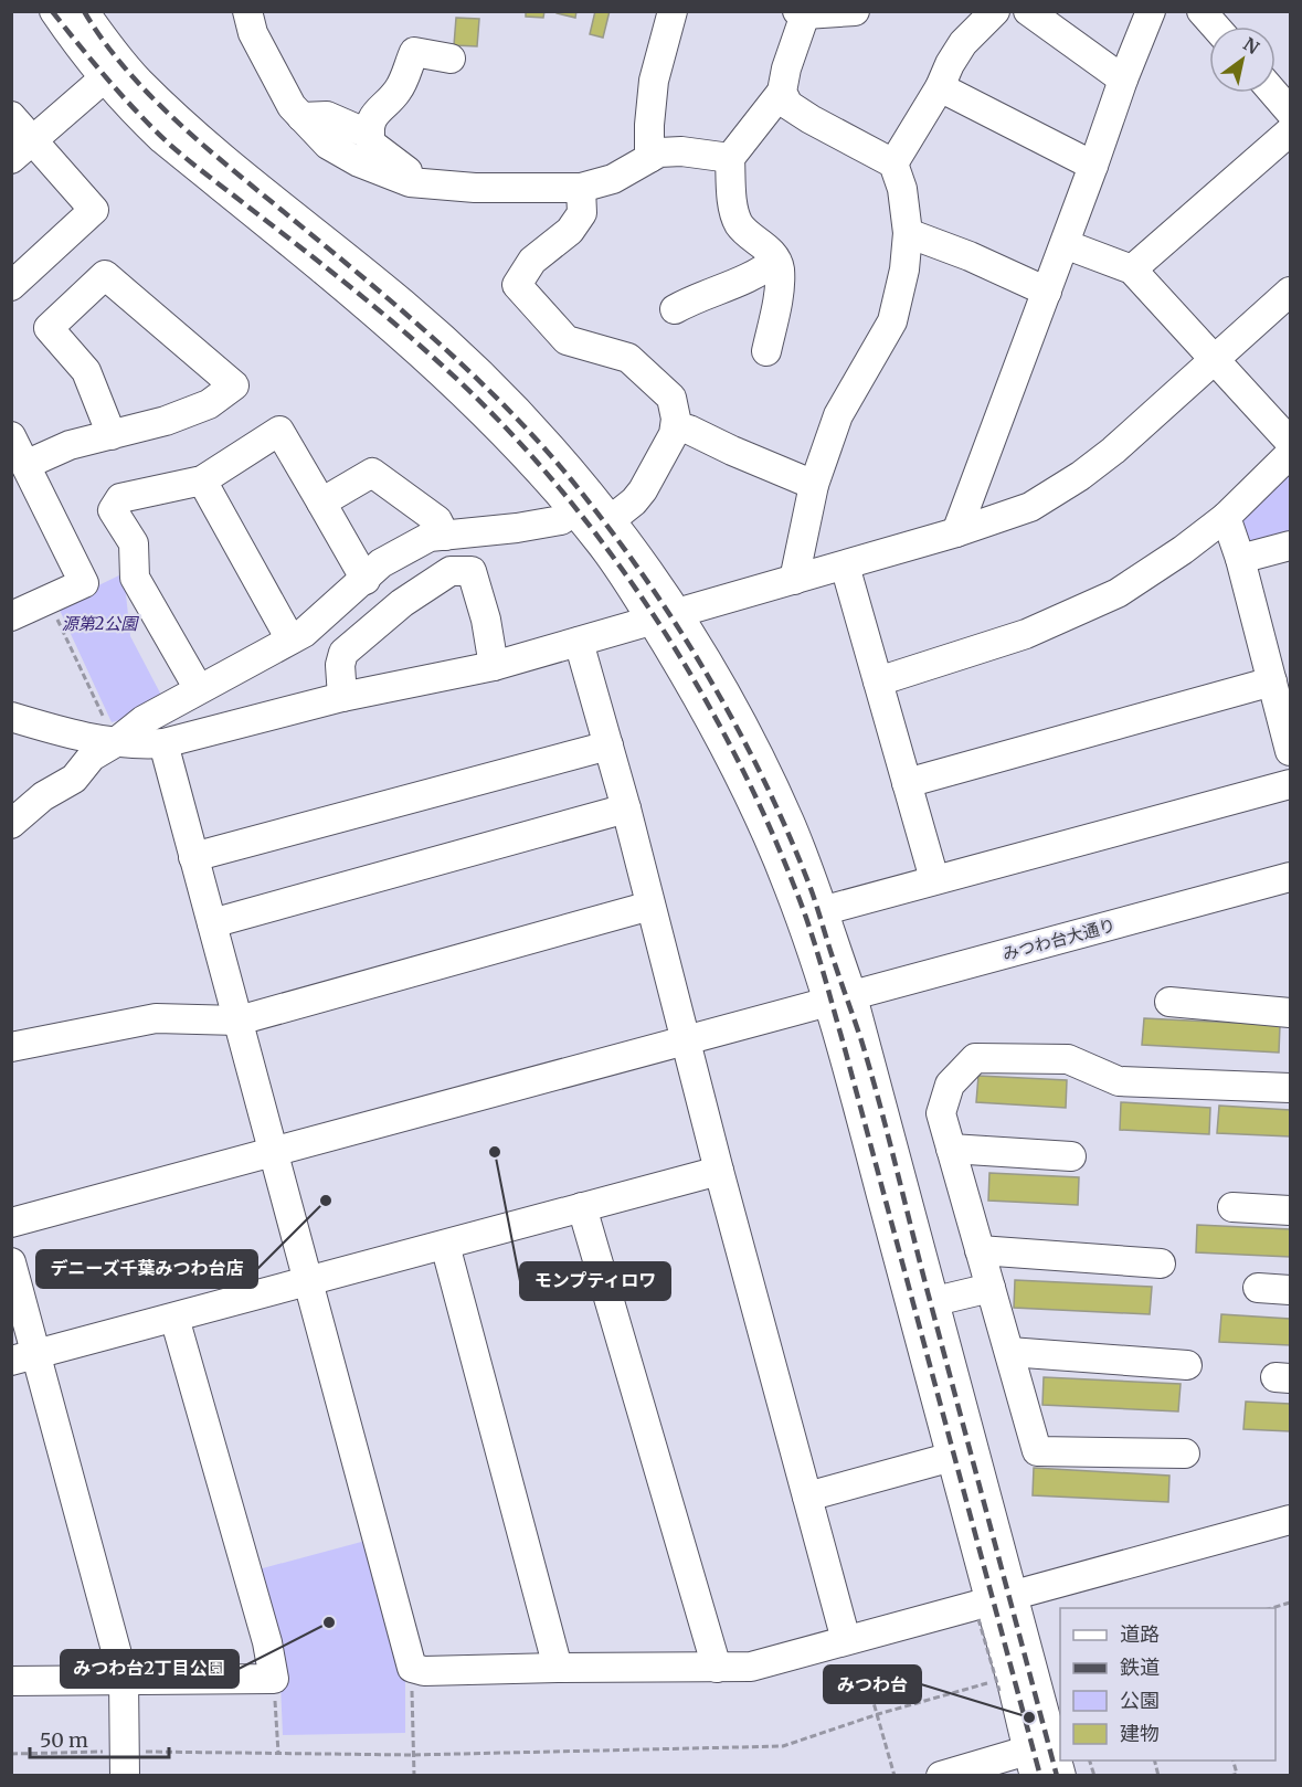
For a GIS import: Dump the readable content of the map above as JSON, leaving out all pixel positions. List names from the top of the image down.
{
  "streets": {
    "street": ["みつわ台大通り"]
  },
  "parks": ["源第2公園"],
  "places": [
    "モンプティロワ",
    "デニーズ千葉みつわ台店",
    "みつわ台2丁目公園",
    "みつわ台"
  ],
  "legend": [
    "道路",
    "鉄道",
    "公園",
    "建物"
  ],
  "scale_bar": "50 m",
  "north": "top right"
}
